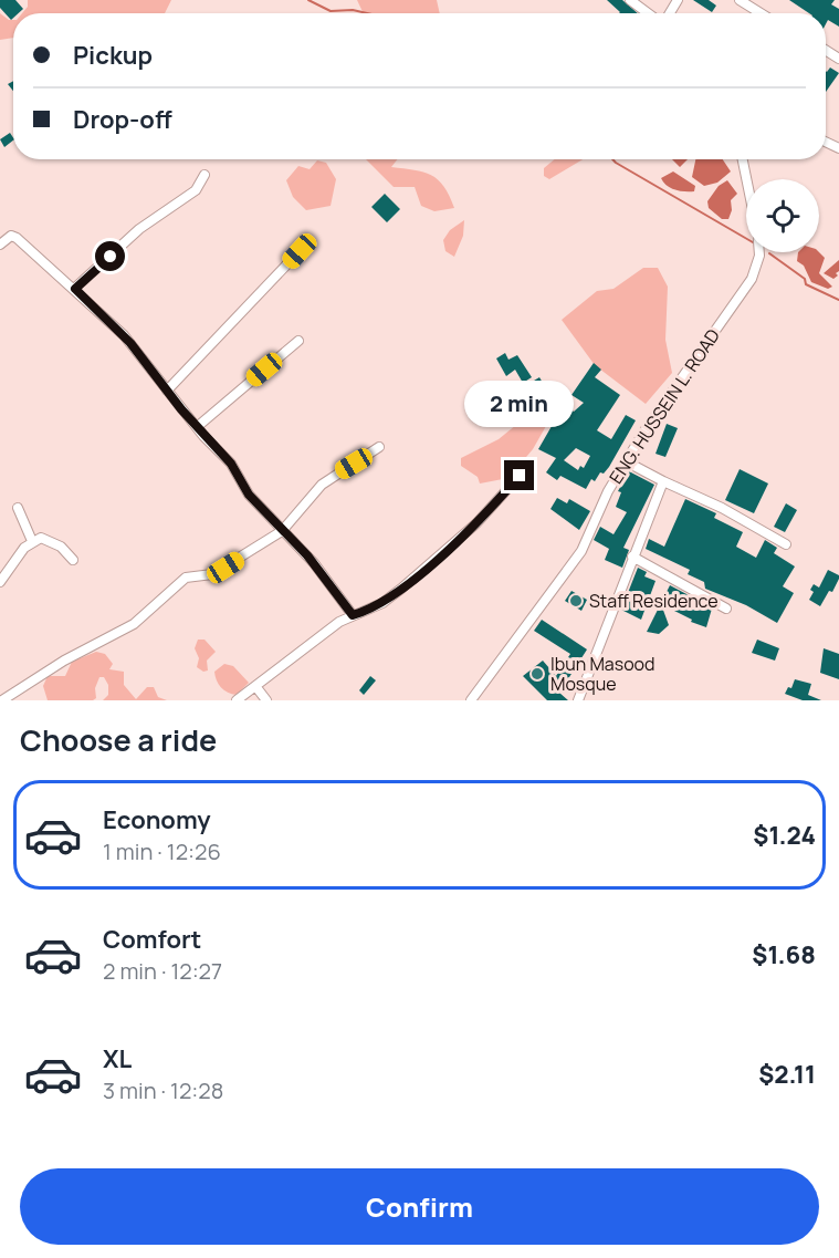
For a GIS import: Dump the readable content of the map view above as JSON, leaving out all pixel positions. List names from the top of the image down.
{
  "streets": {
    "street": ["ENG. HUSSEIN L. ROAD"]
  },
  "places": ["Staff Residence", "Ibun Masood Mosque"],
  "page": {
    "banner": ["Pickup", "Drop-off"],
    "bubble": "2 min",
    "heading": "Choose a ride",
    "list": [
      {
        "name": "Economy",
        "note": "1 min · 12:26",
        "value": "$1.24"
      },
      {
        "name": "Comfort",
        "note": "2 min · 12:27",
        "value": "$1.68"
      },
      {
        "name": "XL",
        "note": "3 min · 12:28",
        "value": "$2.11"
      }
    ],
    "buttons": "Confirm"
  }
}
